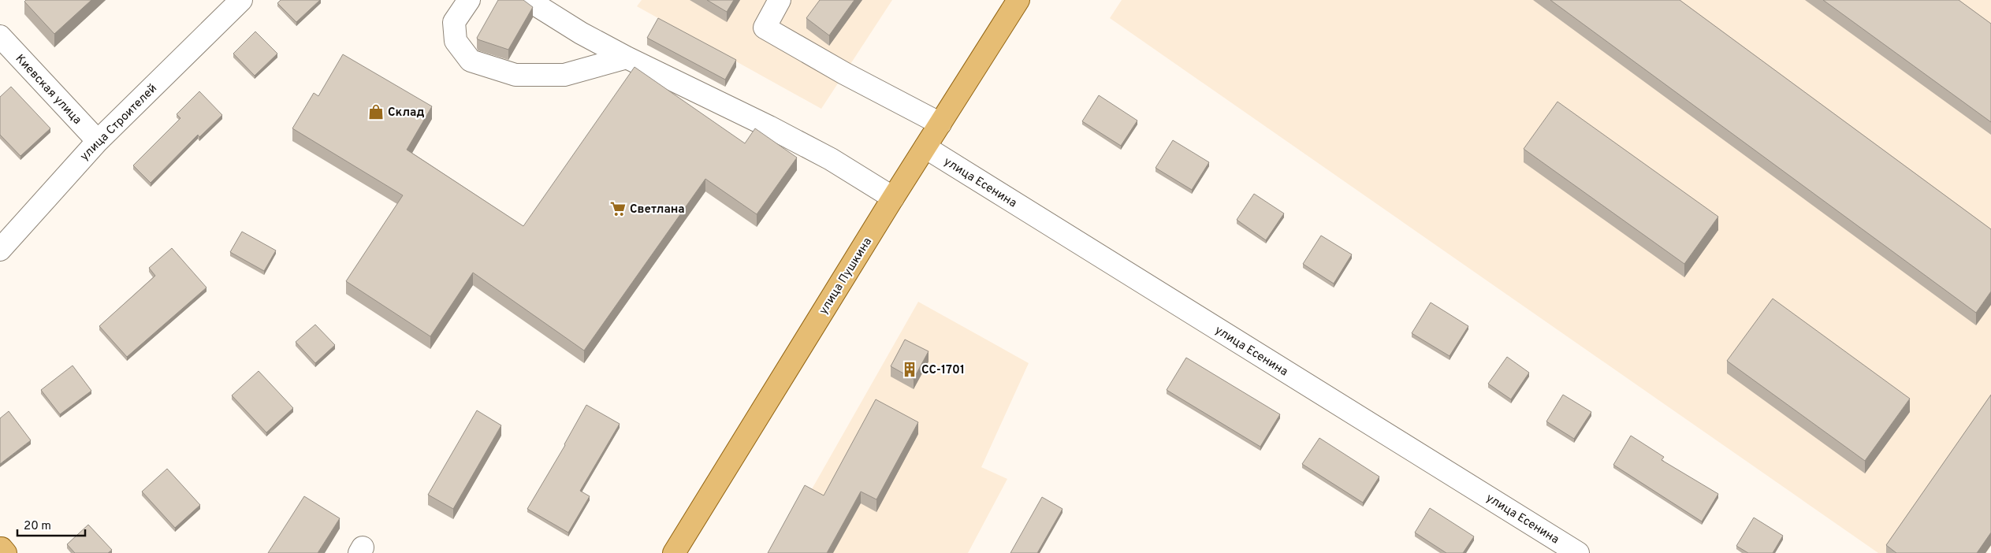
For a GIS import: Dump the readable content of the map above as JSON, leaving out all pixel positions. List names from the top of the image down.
{
  "streets": {
    "main road": ["улица Пушкина"],
    "street": ["Киевская улица", "улица Строителей", "улица Есенина"]
  },
  "crossings": [
    ["Киевская улица", "улица Строителей"],
    ["улица Есенина", "улица Пушкина"]
  ],
  "places": {
    "shop": ["Склад"],
    "supermarket": ["Светлана"],
    "building": ["СС-1701"]
  },
  "scale_bar": "20 m"
}
